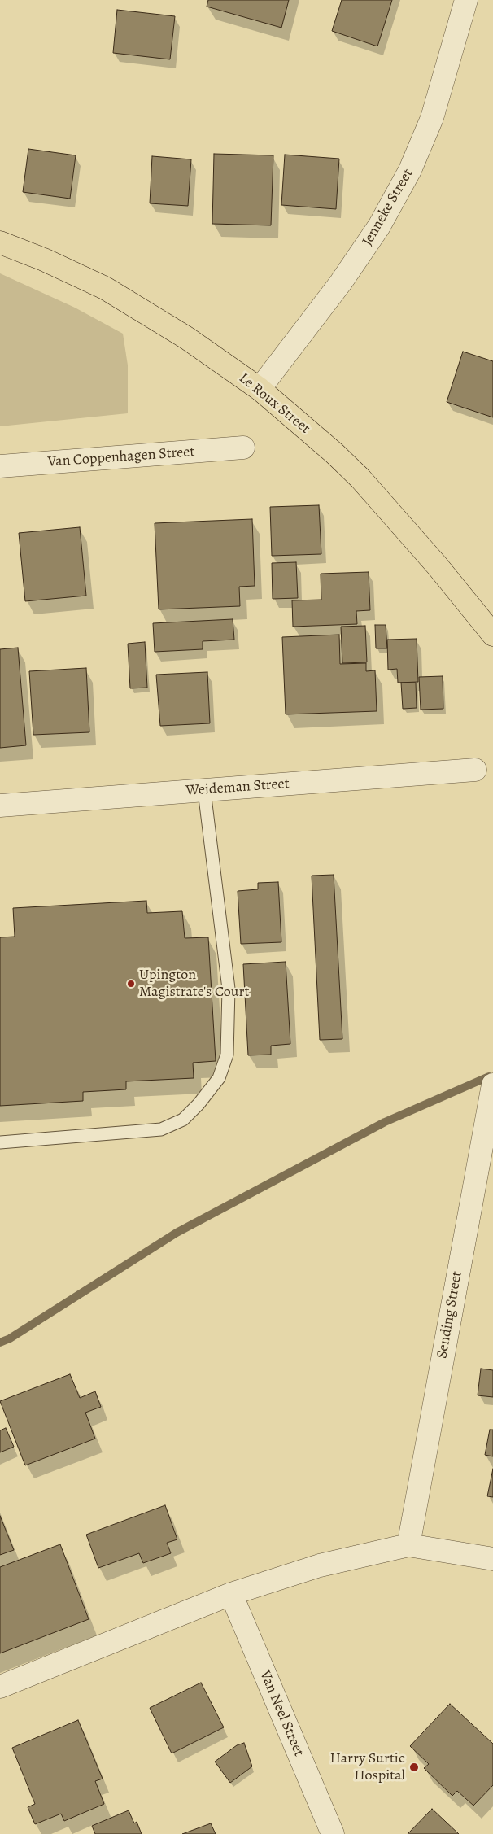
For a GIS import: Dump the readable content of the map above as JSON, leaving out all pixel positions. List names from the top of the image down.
{
  "streets": {
    "highway": ["Le Roux Street"],
    "street": [
      "Jenneke Street",
      "Van Coppenhagen Street",
      "Weideman Street",
      "Sending Street",
      "Van Neel Street"
    ]
  },
  "crossings": [
    ["Jenneke Street", "Le Roux Street"]
  ],
  "places": ["Upington Magistrate's Court", "Harry Surtie Hospital"]
}
